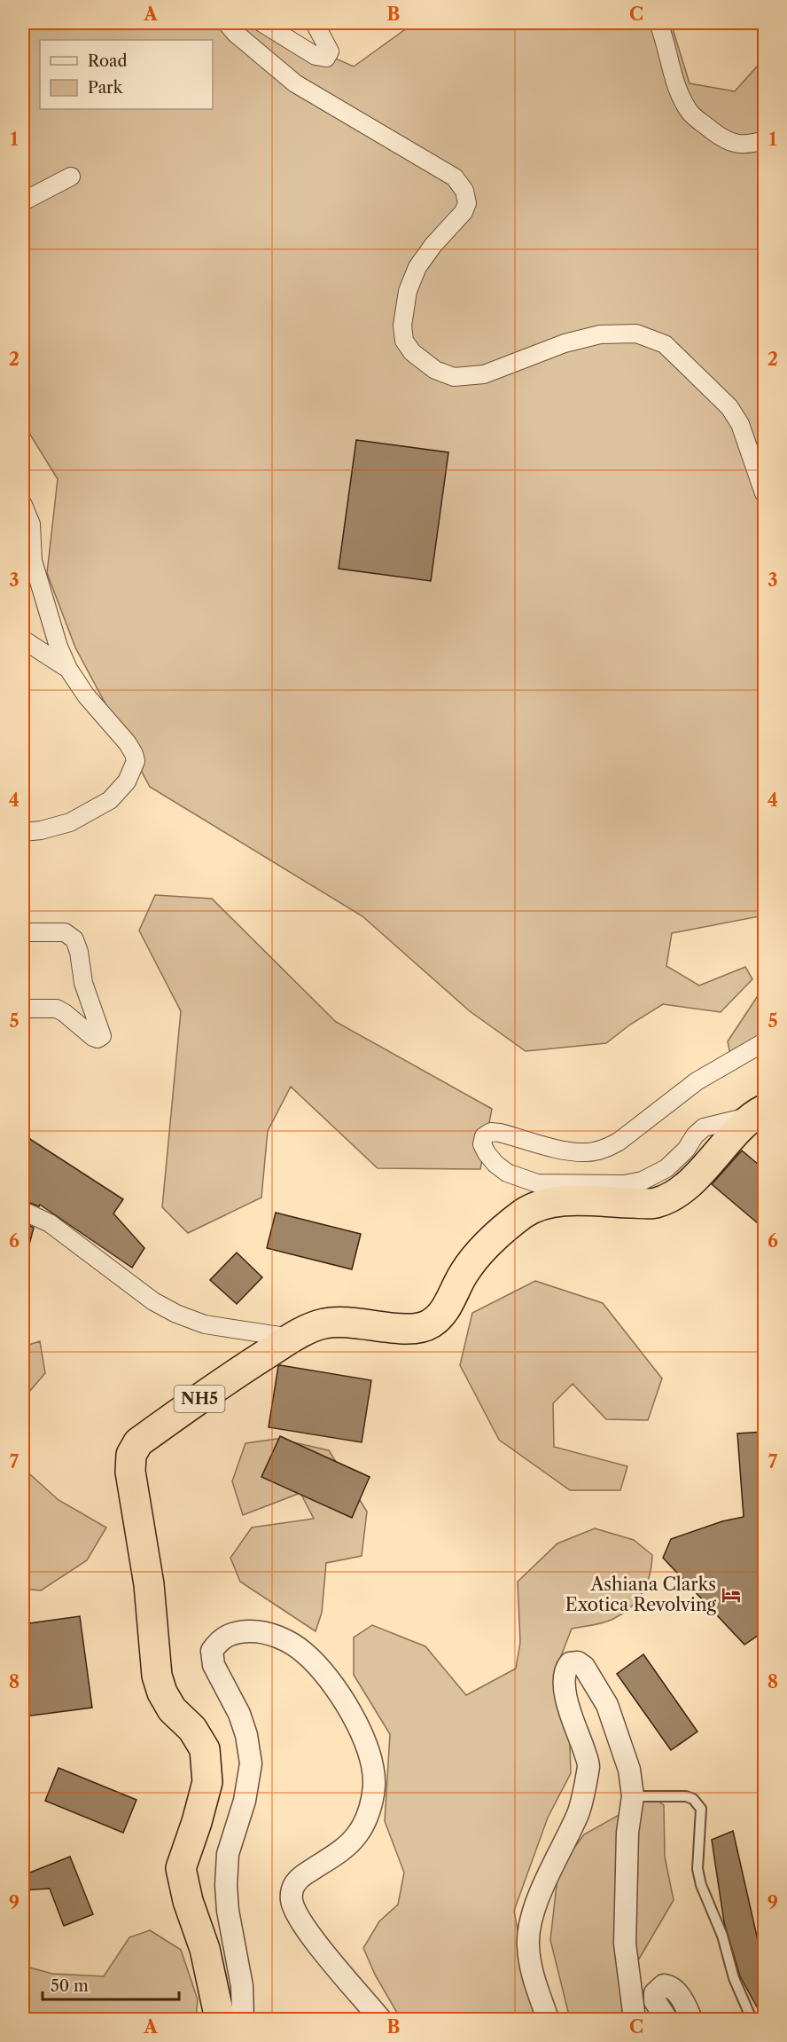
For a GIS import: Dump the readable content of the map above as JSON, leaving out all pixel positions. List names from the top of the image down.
{
  "streets": {
    "highway": ["NH5"]
  },
  "places": {
    "hotel": ["Ashiana Clarks Exotica Revolving"]
  },
  "legend": ["Road", "Park"],
  "scale_bar": "50 m",
  "grid": {
    "columns": ["A", "B", "C"],
    "rows": [
      "1",
      "2",
      "3",
      "4",
      "5",
      "6",
      "7",
      "8",
      "9"
    ]
  }
}
